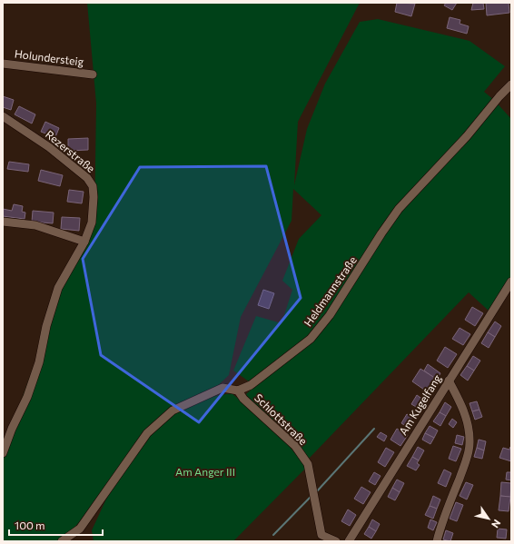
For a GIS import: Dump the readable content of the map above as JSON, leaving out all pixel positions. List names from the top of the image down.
{
  "streets": {
    "street": [
      "Holundersteig",
      "Rezerstraße",
      "Heldmannstraße",
      "Am Kugelfang",
      "Schlottstraße"
    ]
  },
  "crossings": [
    ["Heldmannstraße", "Schlottstraße"]
  ],
  "parks": ["Am Anger III"],
  "scale_bar": "100 m",
  "north": "bottom right"
}
